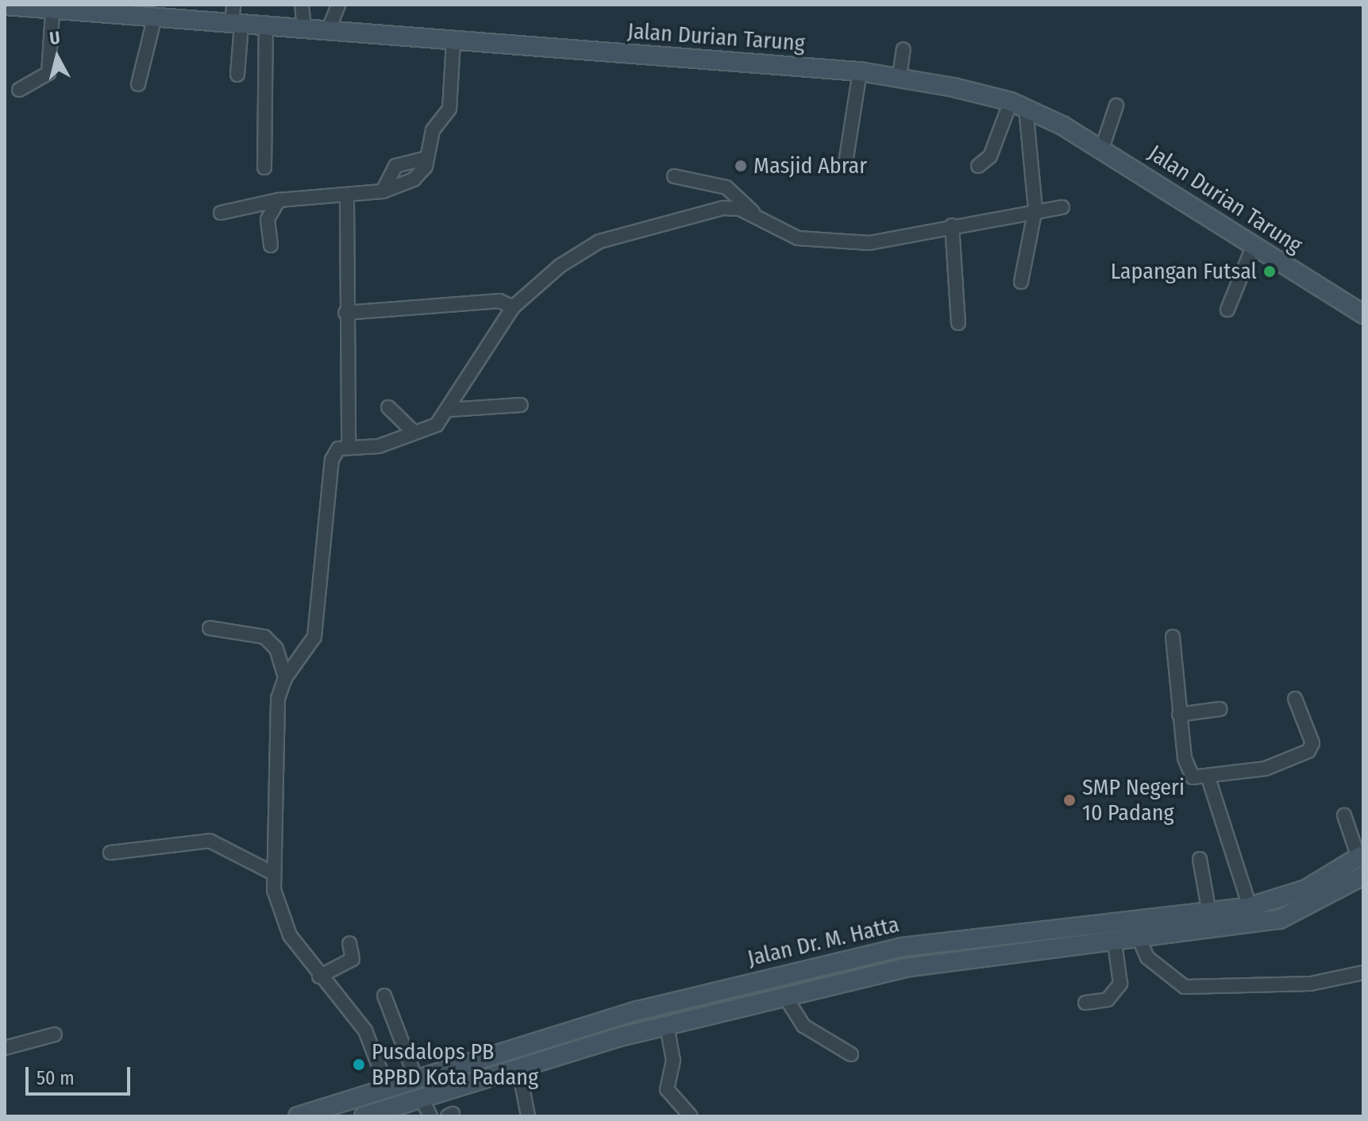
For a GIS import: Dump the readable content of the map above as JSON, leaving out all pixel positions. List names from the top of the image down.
{
  "streets": {
    "main road": ["Jalan Durian Tarung", "Jalan Dr. M. Hatta"]
  },
  "places": [
    "Masjid Abrar",
    "Lapangan Futsal",
    "SMP Negeri 10 Padang",
    "Pusdalops PB BPBD Kota Padang"
  ],
  "scale_bar": "50 m",
  "north": "top"
}
